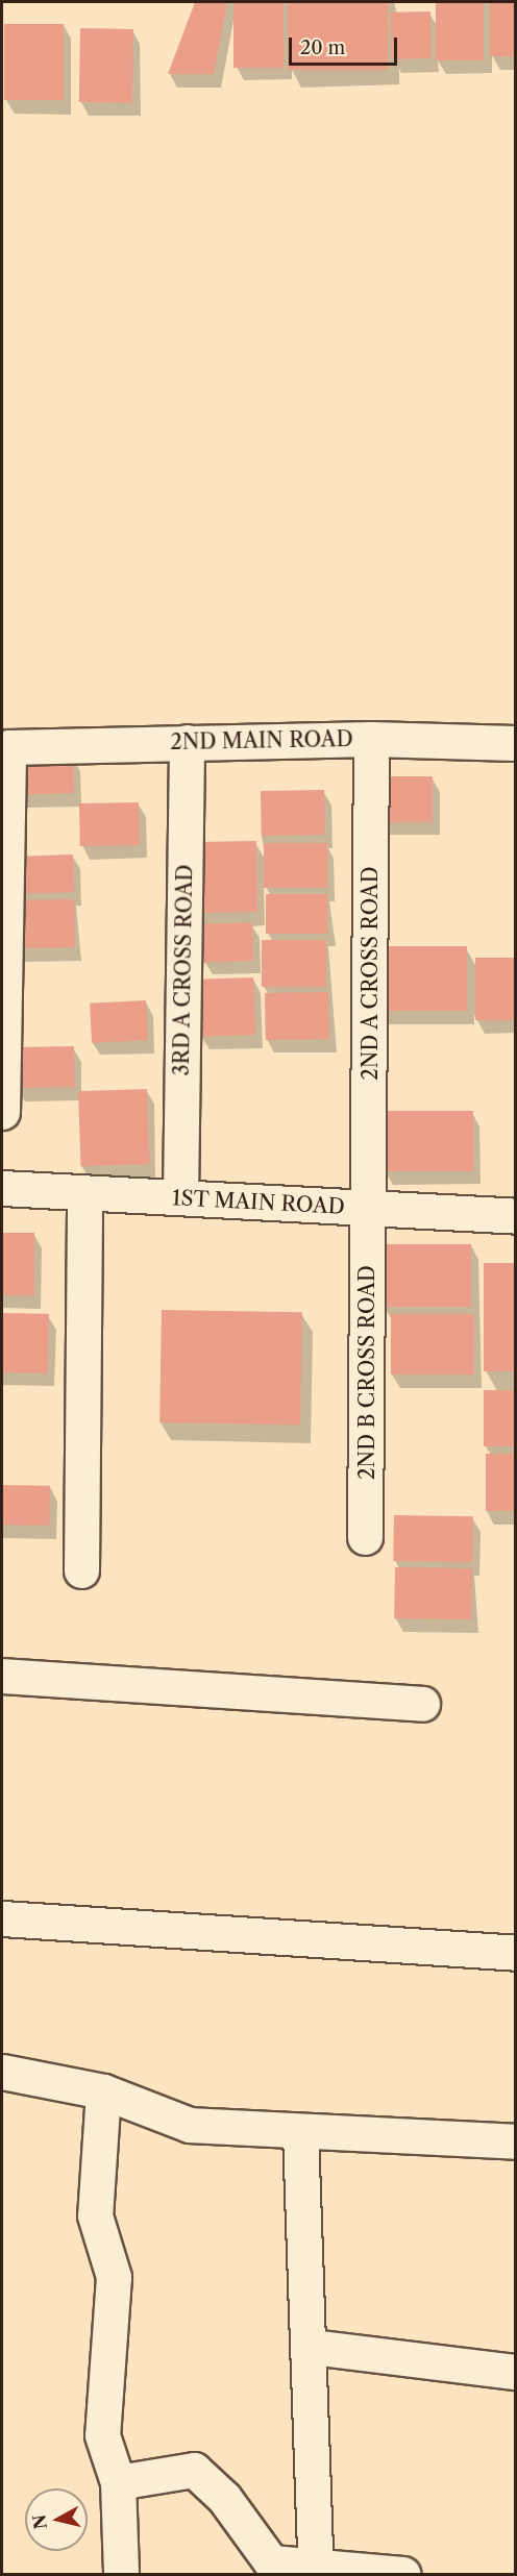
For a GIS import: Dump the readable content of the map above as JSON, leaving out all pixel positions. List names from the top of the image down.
{
  "streets": {
    "street": [
      "2ND MAIN ROAD",
      "3RD A CROSS ROAD",
      "2ND A CROSS ROAD",
      "1ST MAIN ROAD",
      "2ND B CROSS ROAD"
    ]
  },
  "crossings": [
    ["2ND MAIN ROAD", "3RD A CROSS ROAD"],
    ["2ND MAIN ROAD", "2ND A CROSS ROAD"],
    ["3RD A CROSS ROAD", "1ST MAIN ROAD"],
    ["2ND A CROSS ROAD", "1ST MAIN ROAD"],
    ["2ND A CROSS ROAD", "2ND B CROSS ROAD"],
    ["1ST MAIN ROAD", "2ND B CROSS ROAD"]
  ],
  "scale_bar": "20 m",
  "north": "left"
}
